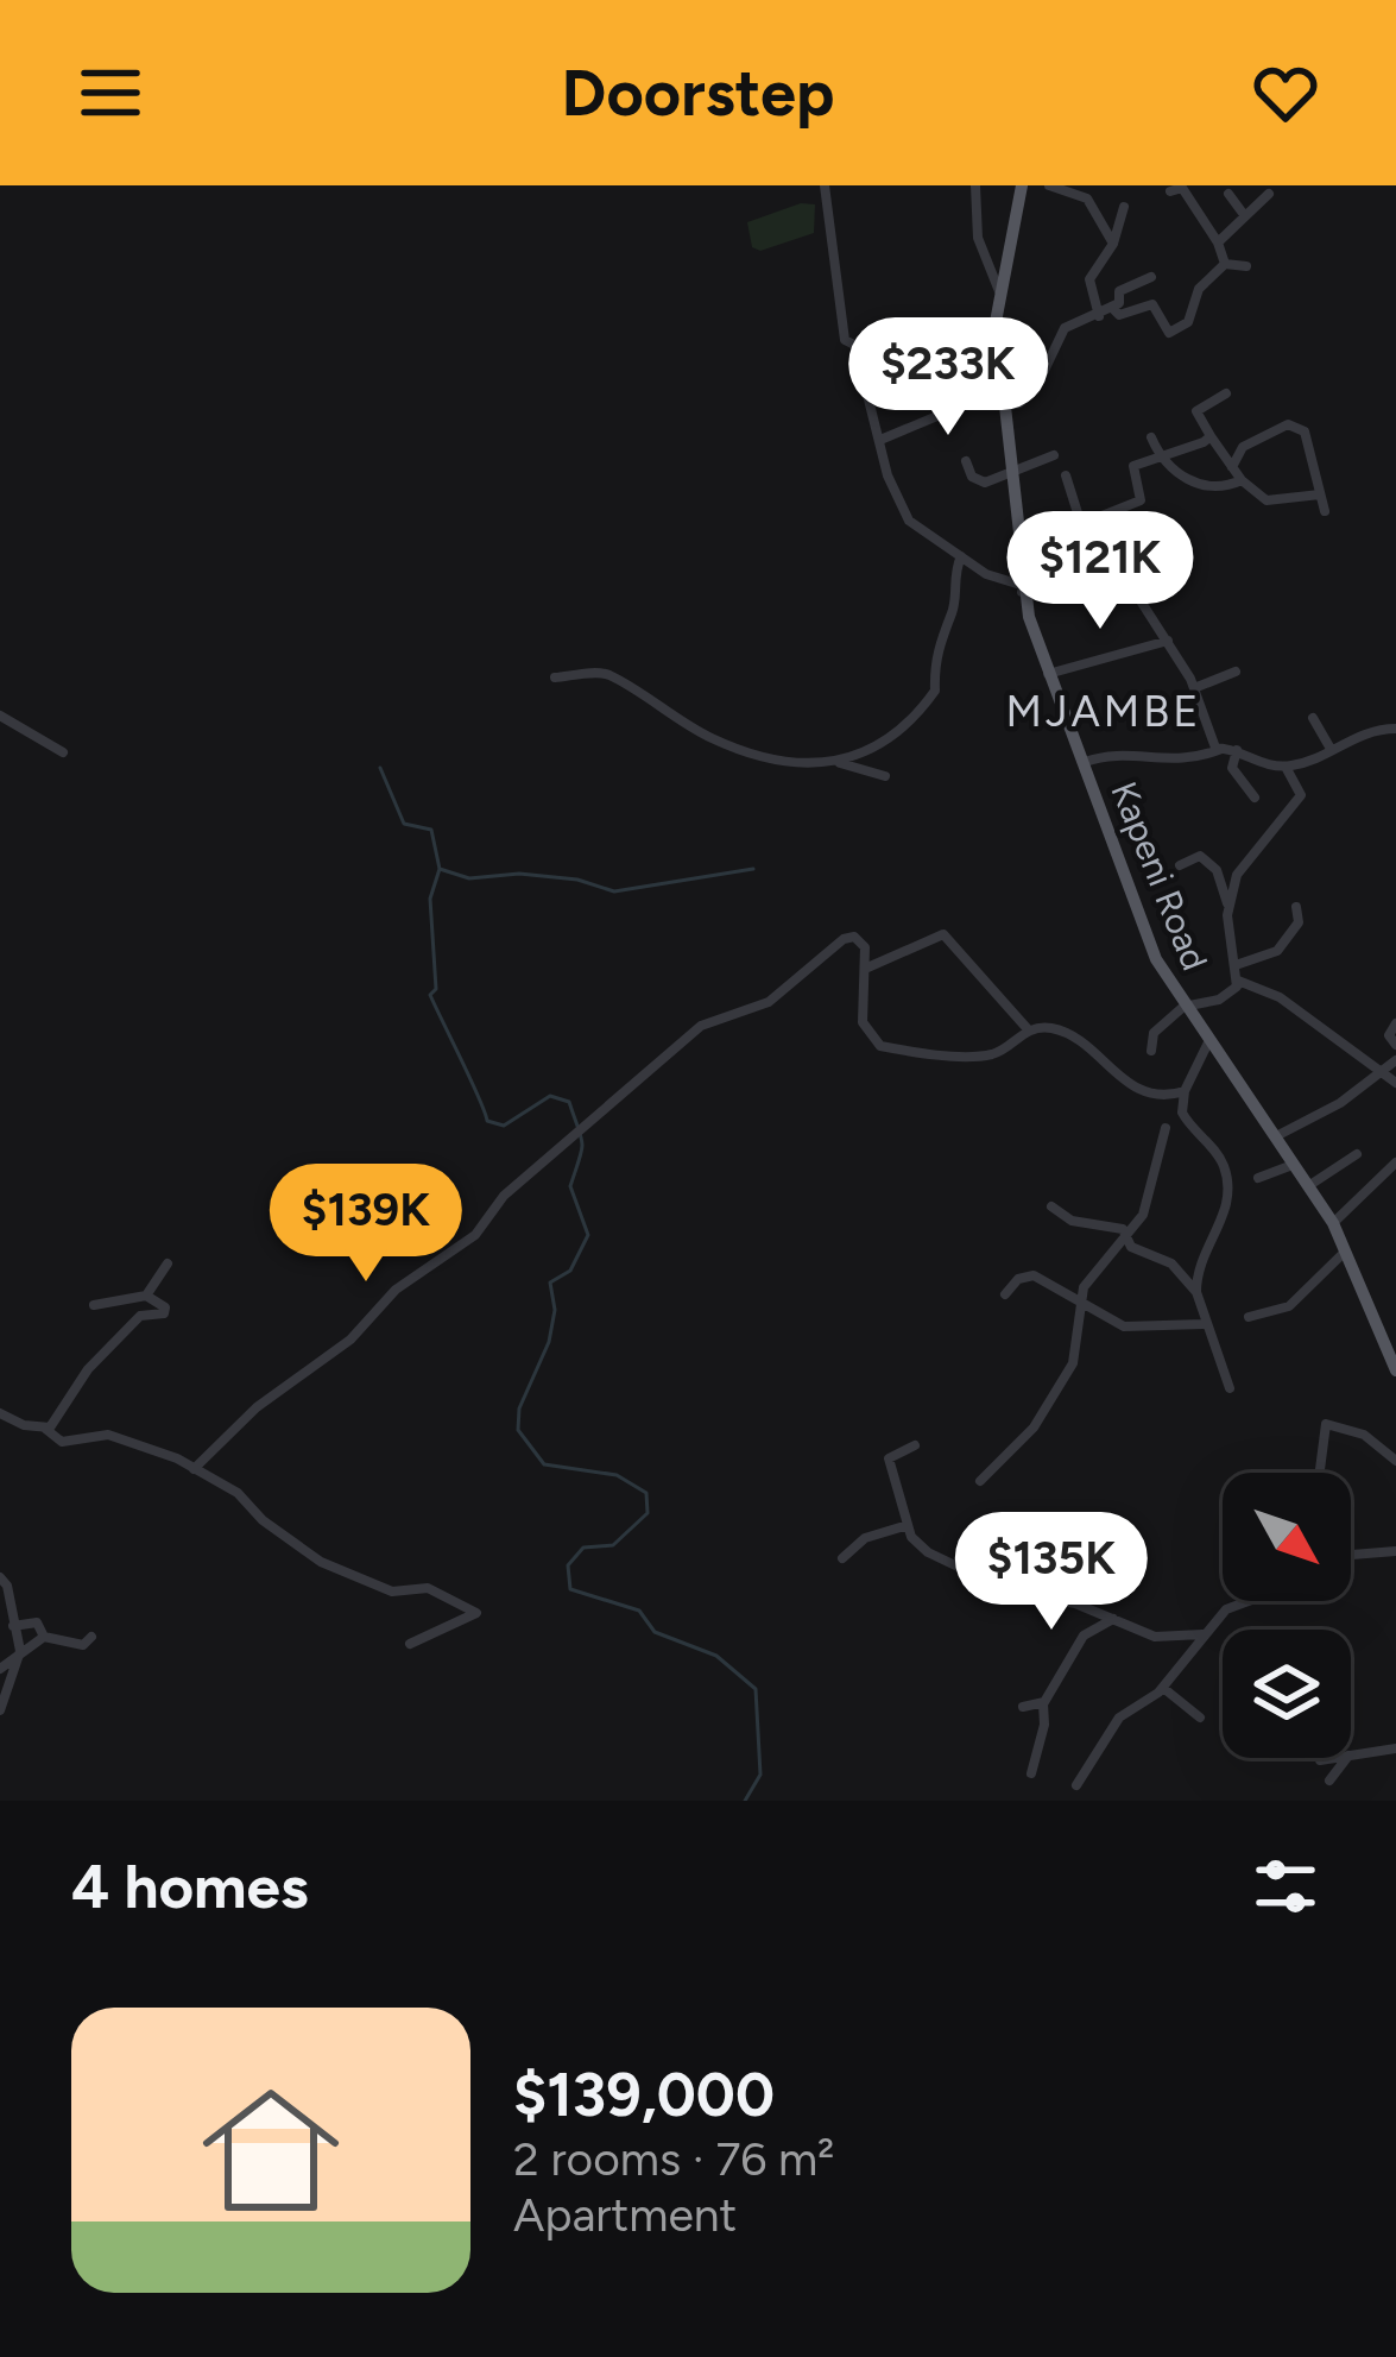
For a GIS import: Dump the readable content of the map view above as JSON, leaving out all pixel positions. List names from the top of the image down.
{
  "streets": {
    "main road": ["Kapeni Road"]
  },
  "districts": ["MJAMBE"],
  "north": "bottom right",
  "page": {
    "header": "Doorstep",
    "price": [
      "$233K",
      "$121K",
      "$139K",
      "$135K"
    ],
    "heading": "4 homes",
    "list": [
      {
        "name": "$139,000",
        "note": "2 rooms · 76 m² · Apartment"
      }
    ]
  }
}
